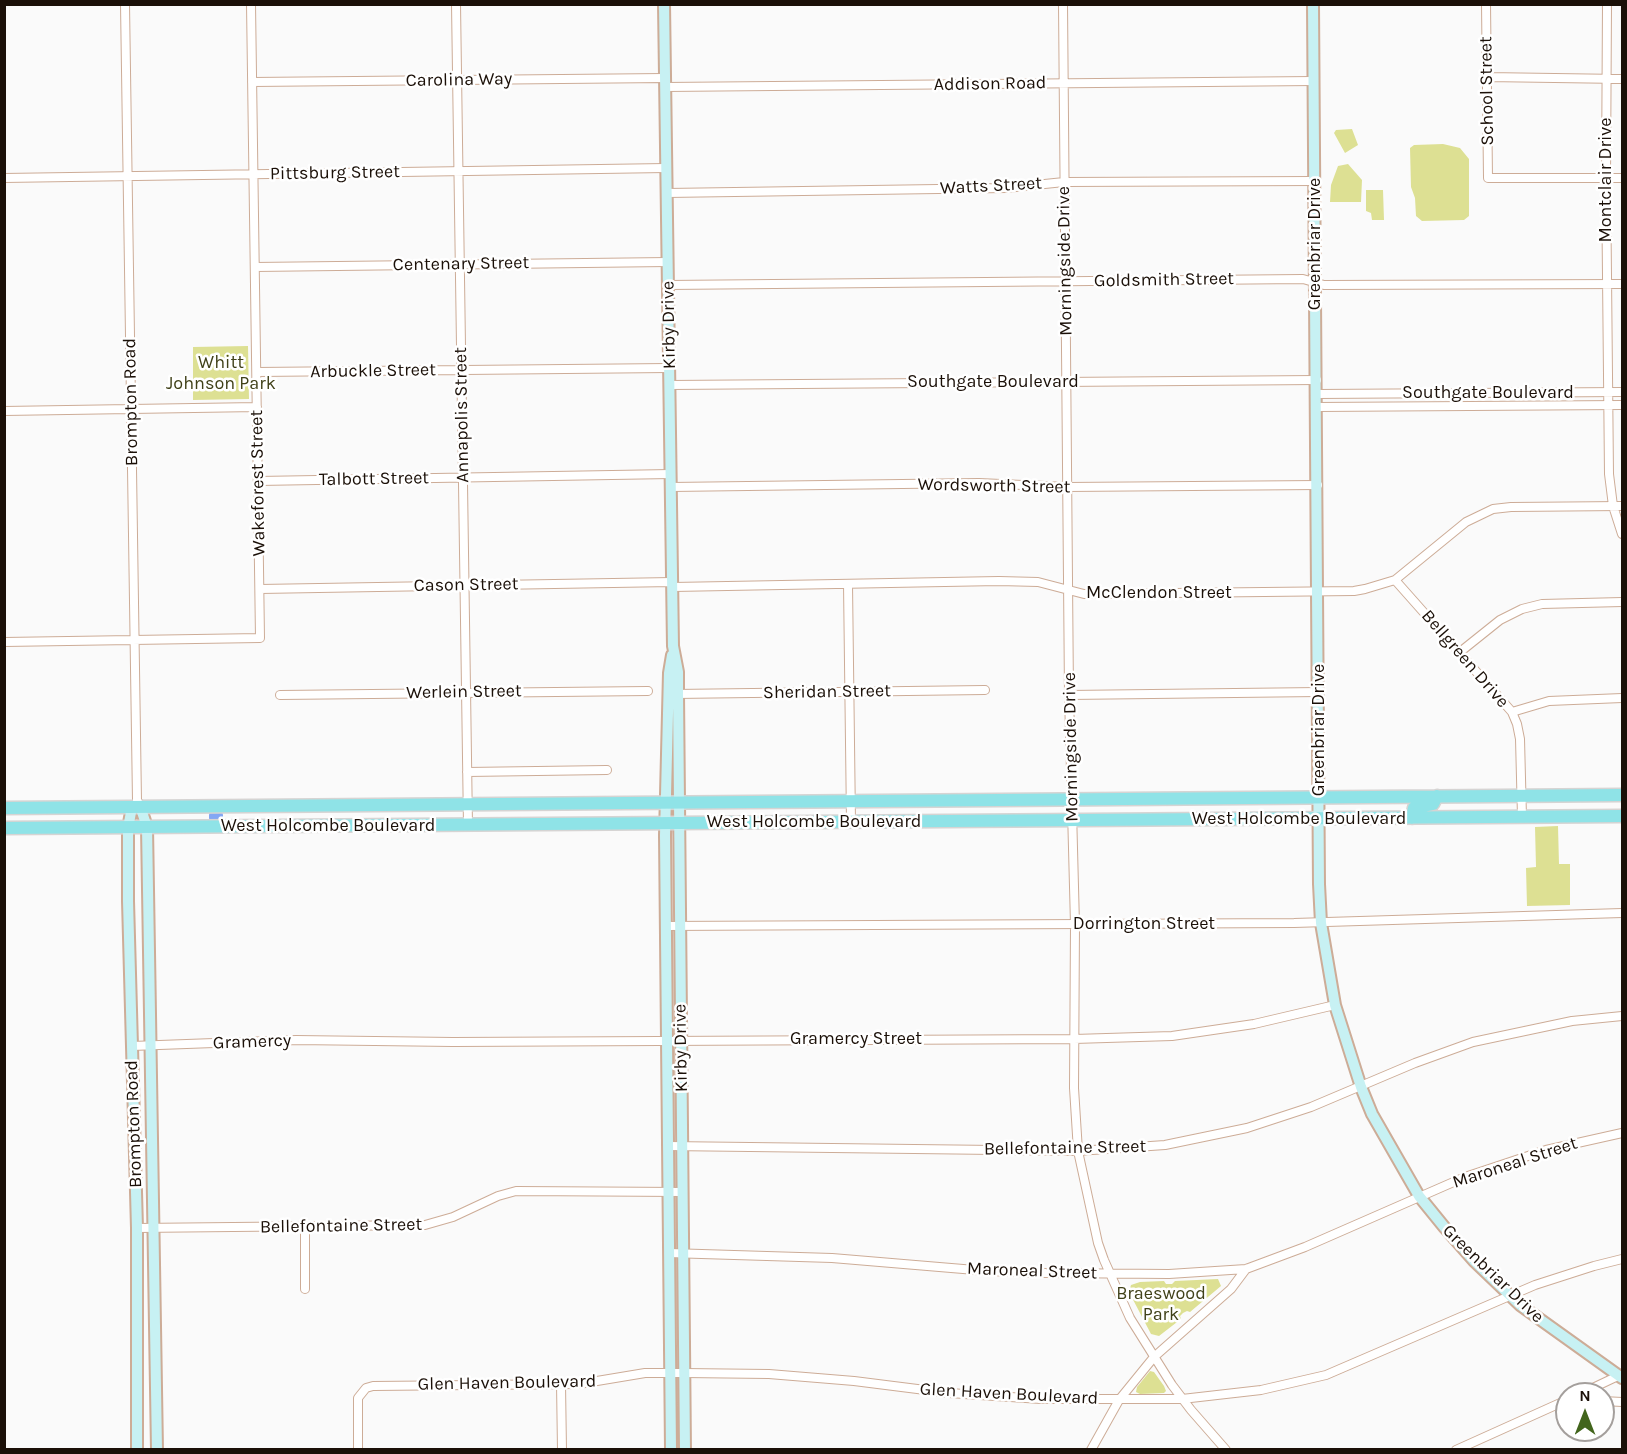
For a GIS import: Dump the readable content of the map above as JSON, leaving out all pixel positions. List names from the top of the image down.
{
  "streets": {
    "main road": [
      "Greenbriar Drive",
      "Kirby Drive",
      "Brompton Road",
      "West Holcombe Boulevard"
    ],
    "street": [
      "Carolina Way",
      "Addison Road",
      "School Street",
      "Pittsburg Street",
      "Montclair Drive",
      "Watts Street",
      "Morningside Drive",
      "Centenary Street",
      "Goldsmith Street",
      "Arbuckle Street",
      "Southgate Boulevard",
      "Annapolis Street",
      "Talbott Street",
      "Wakeforest Street",
      "Wordsworth Street",
      "Cason Street",
      "McClendon Street",
      "Bellgreen Drive",
      "Werlein Street",
      "Sheridan Street",
      "Dorrington Street",
      "Gramercy Street",
      "Gramercy",
      "Bellefontaine Street",
      "Maroneal Street",
      "Glen Haven Boulevard"
    ]
  },
  "crossings": [
    ["Carolina Way", "Addison Road"],
    ["Carolina Way", "Kirby Drive"],
    ["Carolina Way", "Annapolis Street"],
    ["Carolina Way", "Wakeforest Street"],
    ["Addison Road", "Greenbriar Drive"],
    ["Addison Road", "Morningside Drive"],
    ["Addison Road", "Kirby Drive"],
    ["School Street", "Montclair Drive"],
    ["Pittsburg Street", "Kirby Drive"],
    ["Pittsburg Street", "Brompton Road"],
    ["Pittsburg Street", "Annapolis Street"],
    ["Pittsburg Street", "Wakeforest Street"],
    ["Montclair Drive", "Goldsmith Street"],
    ["Montclair Drive", "Southgate Boulevard"],
    ["Montclair Drive", "McClendon Street"],
    ["Watts Street", "Greenbriar Drive"],
    ["Watts Street", "Morningside Drive"],
    ["Watts Street", "Kirby Drive"],
    ["Greenbriar Drive", "Goldsmith Street"],
    ["Greenbriar Drive", "Southgate Boulevard"],
    ["Greenbriar Drive", "Wordsworth Street"],
    ["Greenbriar Drive", "McClendon Street"],
    ["Greenbriar Drive", "West Holcombe Boulevard"],
    ["Greenbriar Drive", "Dorrington Street"],
    ["Greenbriar Drive", "Gramercy Street"],
    ["Greenbriar Drive", "Bellefontaine Street"],
    ["Greenbriar Drive", "Maroneal Street"],
    ["Greenbriar Drive", "Glen Haven Boulevard"],
    ["Morningside Drive", "Goldsmith Street"],
    ["Morningside Drive", "Southgate Boulevard"],
    ["Morningside Drive", "Wordsworth Street"],
    ["Morningside Drive", "McClendon Street"],
    ["Morningside Drive", "West Holcombe Boulevard"],
    ["Morningside Drive", "Dorrington Street"],
    ["Morningside Drive", "Gramercy Street"],
    ["Morningside Drive", "Bellefontaine Street"],
    ["Morningside Drive", "Maroneal Street"],
    ["Morningside Drive", "Glen Haven Boulevard"],
    ["Centenary Street", "Kirby Drive"],
    ["Centenary Street", "Annapolis Street"],
    ["Centenary Street", "Wakeforest Street"],
    ["Goldsmith Street", "Kirby Drive"],
    ["Kirby Drive", "Arbuckle Street"],
    ["Kirby Drive", "Southgate Boulevard"],
    ["Kirby Drive", "Talbott Street"],
    ["Kirby Drive", "Wordsworth Street"],
    ["Kirby Drive", "Cason Street"],
    ["Kirby Drive", "McClendon Street"],
    ["Kirby Drive", "Sheridan Street"],
    ["Kirby Drive", "West Holcombe Boulevard"],
    ["Kirby Drive", "Dorrington Street"],
    ["Kirby Drive", "Gramercy Street"],
    ["Kirby Drive", "Bellefontaine Street"],
    ["Kirby Drive", "Maroneal Street"],
    ["Kirby Drive", "Glen Haven Boulevard"],
    ["Arbuckle Street", "Annapolis Street"],
    ["Arbuckle Street", "Wakeforest Street"],
    ["Brompton Road", "Wakeforest Street"],
    ["Brompton Road", "West Holcombe Boulevard"],
    ["Brompton Road", "Gramercy"],
    ["Brompton Road", "Bellefontaine Street"],
    ["Annapolis Street", "Talbott Street"],
    ["Annapolis Street", "Cason Street"],
    ["Annapolis Street", "Werlein Street"],
    ["Annapolis Street", "West Holcombe Boulevard"],
    ["Talbott Street", "Wakeforest Street"],
    ["Wakeforest Street", "Cason Street"],
    ["Cason Street", "McClendon Street"],
    ["McClendon Street", "Bellgreen Drive"],
    ["Bellgreen Drive", "West Holcombe Boulevard"],
    ["Gramercy Street", "Gramercy"]
  ],
  "parks": ["Whitt Johnson Park", "Braeswood Park"],
  "north": "top"
}
